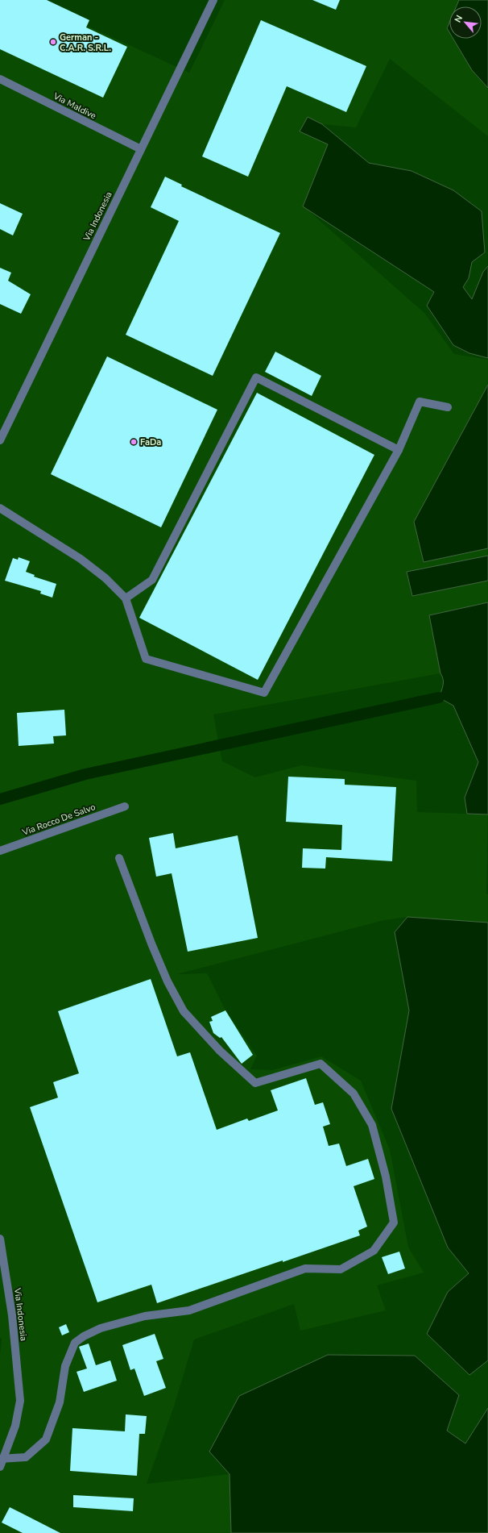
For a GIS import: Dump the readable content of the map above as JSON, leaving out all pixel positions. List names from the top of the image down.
{
  "streets": {
    "street": ["Via Maldive", "Via Indonesia", "Via Rocco De Salvo"]
  },
  "crossings": [
    ["Via Maldive", "Via Indonesia"]
  ],
  "places": ["German - C.A.R. S.R.L.", "FaDa"],
  "north": "top left"
}
